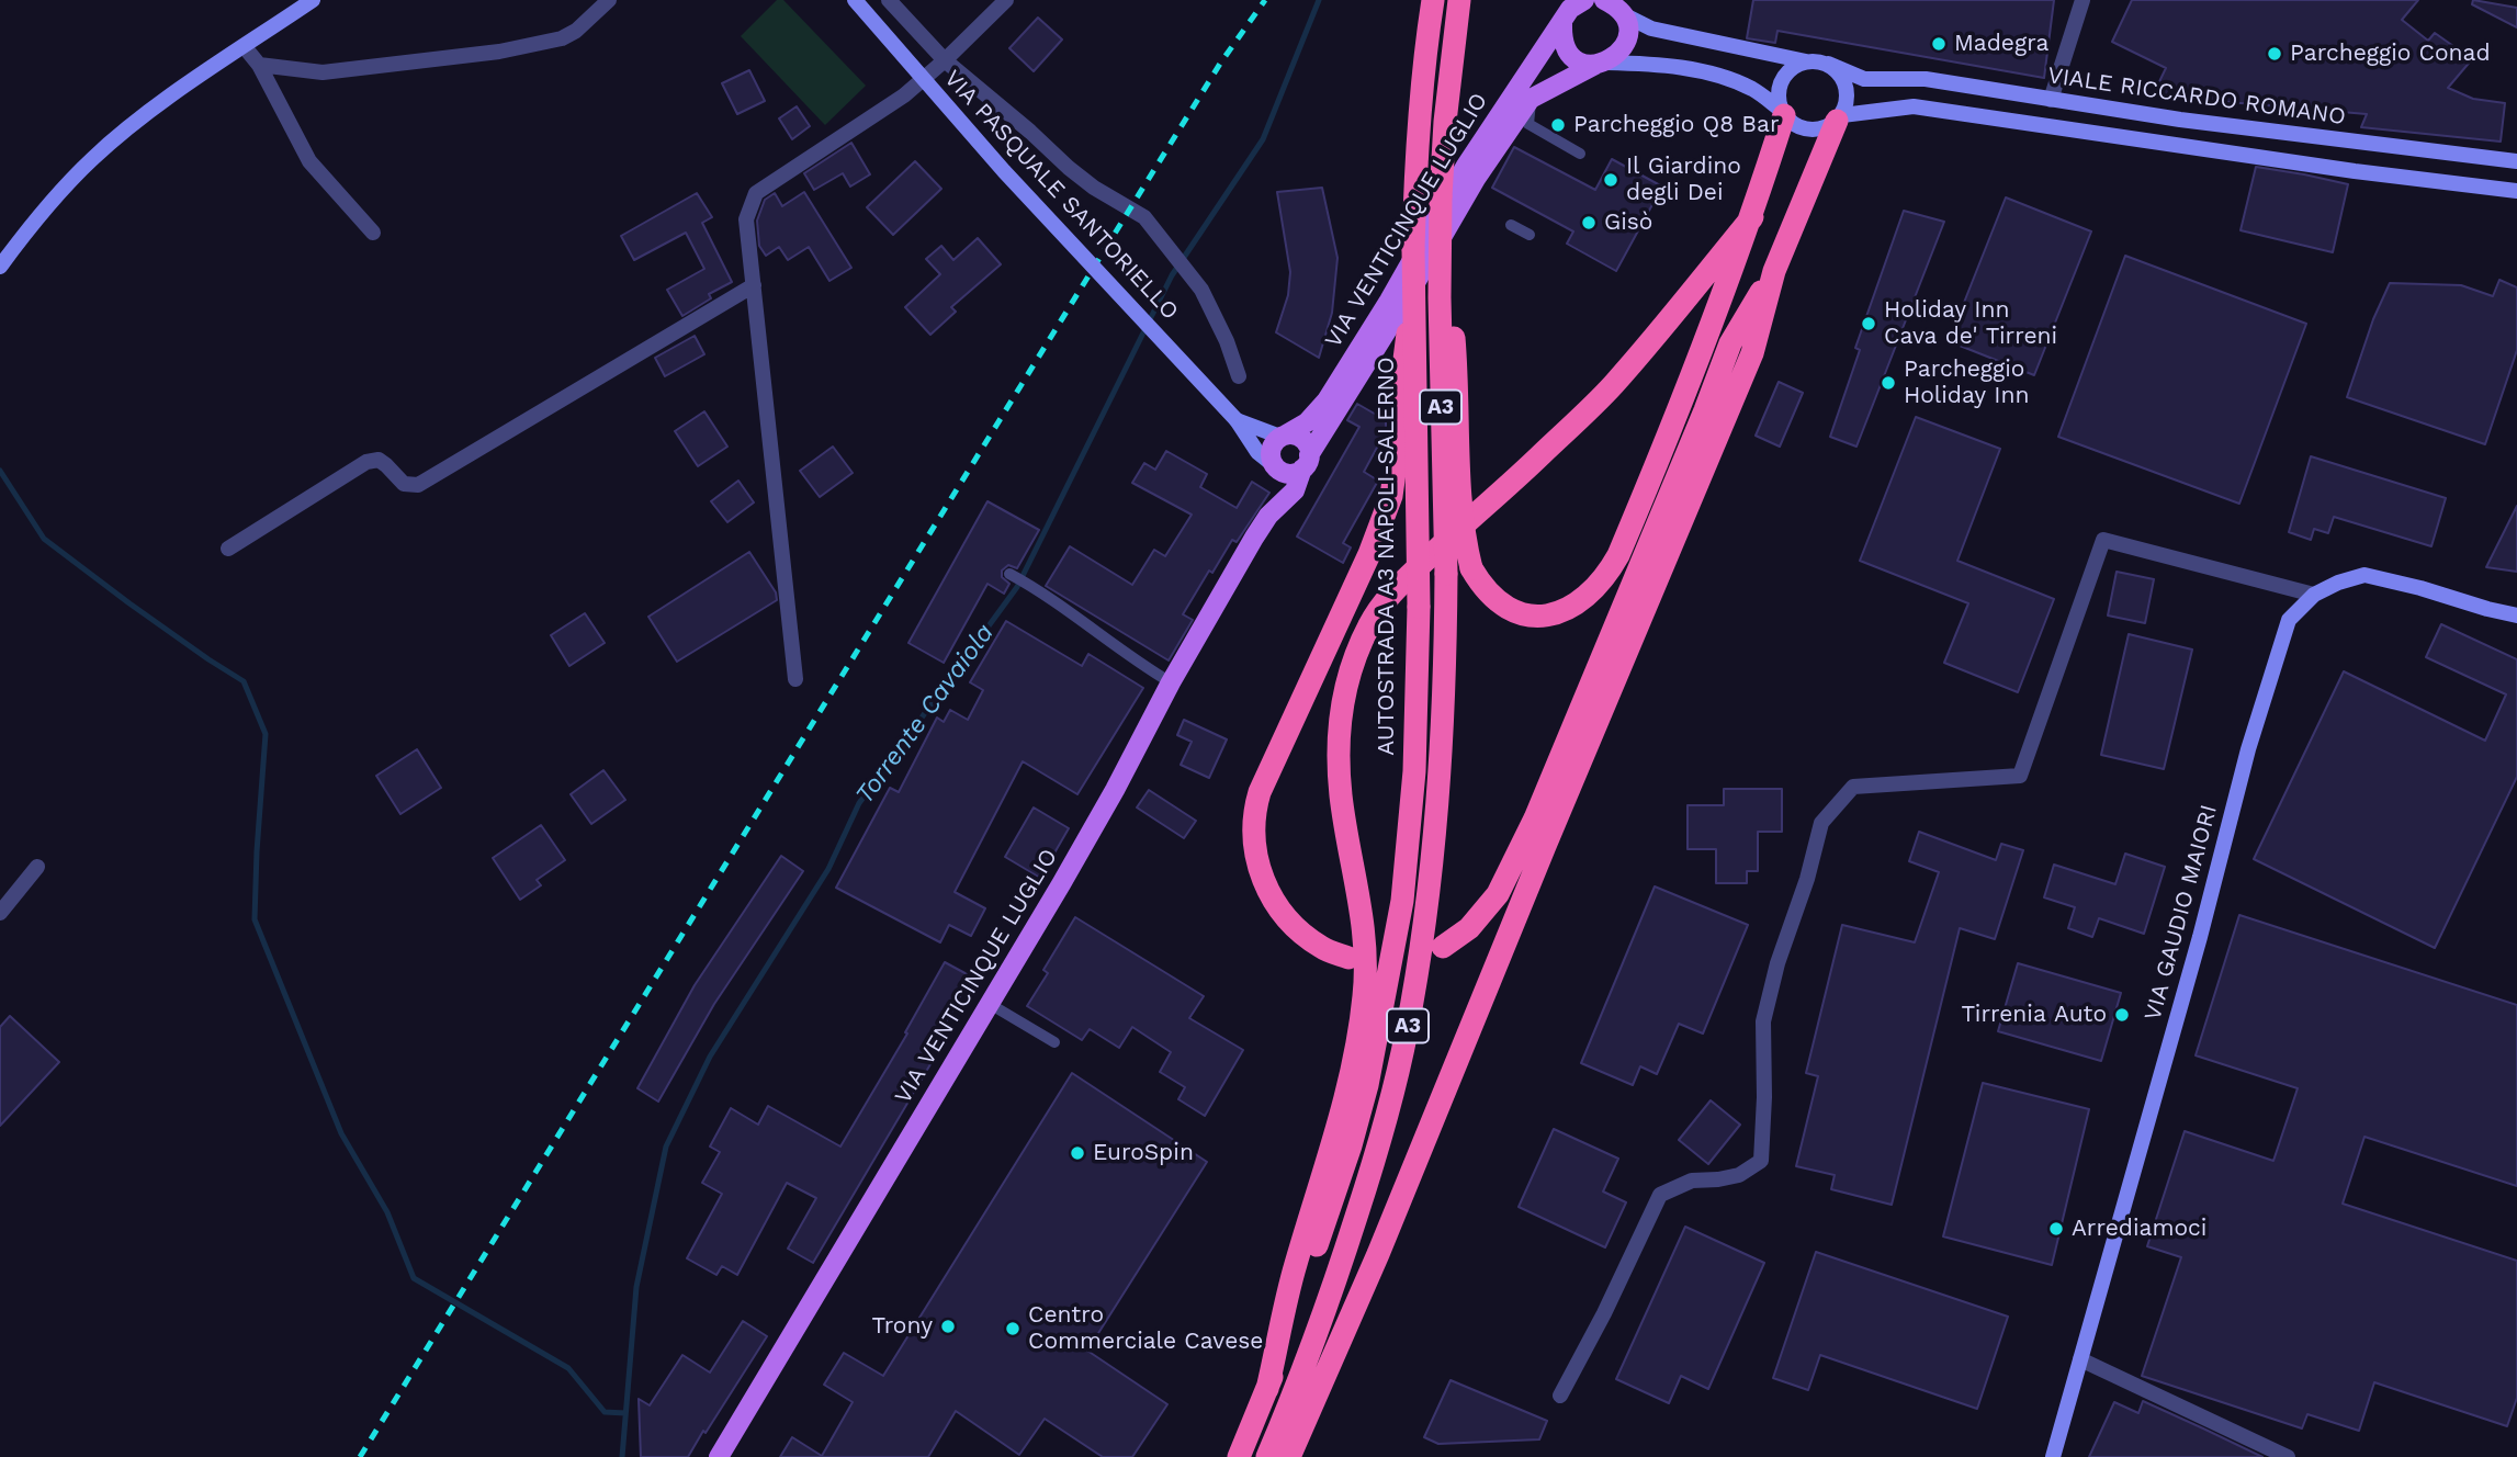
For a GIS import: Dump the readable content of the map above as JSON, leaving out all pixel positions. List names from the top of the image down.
{
  "streets": {
    "highway": ["A3", "AUTOSTRADA A3 NAPOLI-SALERNO"],
    "main road": ["VIA VENTICINQUE LUGLIO"],
    "street": ["VIALE RICCARDO ROMANO", "VIA PASQUALE SANTORIELLO", "VIA GAUDIO MAIORI"]
  },
  "crossings": [
    ["VIALE RICCARDO ROMANO", "VIA VENTICINQUE LUGLIO"],
    ["VIA PASQUALE SANTORIELLO", "VIA VENTICINQUE LUGLIO"],
    ["A3", "AUTOSTRADA A3 NAPOLI-SALERNO"]
  ],
  "water": ["Torrente Cavaiola"],
  "places": [
    "Madegra",
    "Parcheggio Conad",
    "Parcheggio Q8 Bar",
    "Il Giardino degli Dei",
    "Gisò",
    "Holiday Inn Cava de' Tirreni",
    "Parcheggio Holiday Inn",
    "Tirrenia Auto",
    "EuroSpin",
    "Arrediamoci",
    "Trony",
    "Centro Commerciale Cavese"
  ]
}
